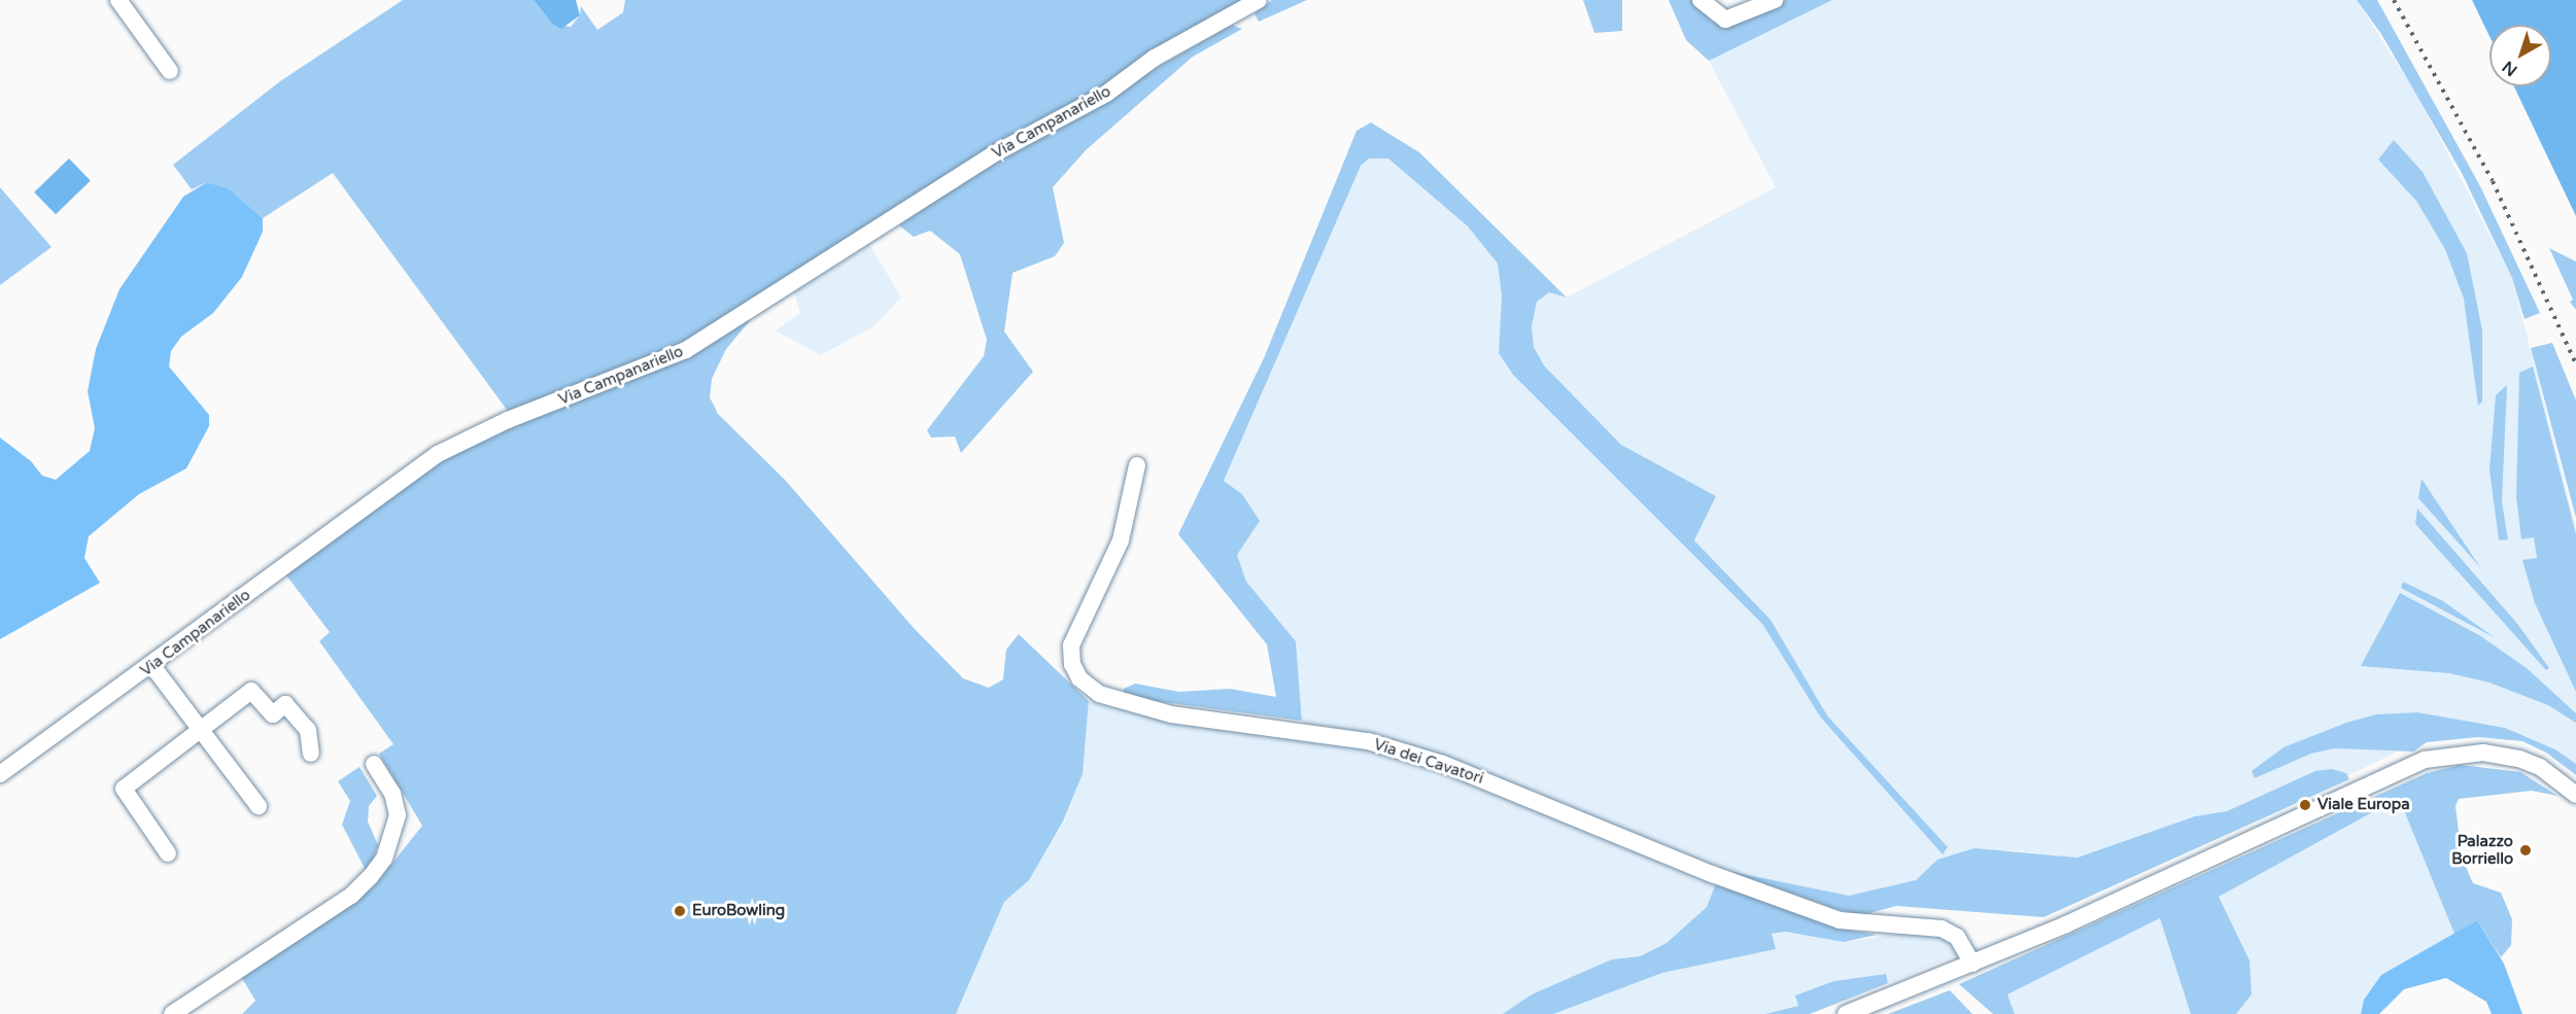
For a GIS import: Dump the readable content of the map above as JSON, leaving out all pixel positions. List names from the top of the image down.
{
  "streets": {
    "street": ["Via Campanariello", "Via dei Cavatori"]
  },
  "places": ["Viale Europa", "Palazzo Borriello", "EuroBowling"],
  "north": "bottom left"
}
